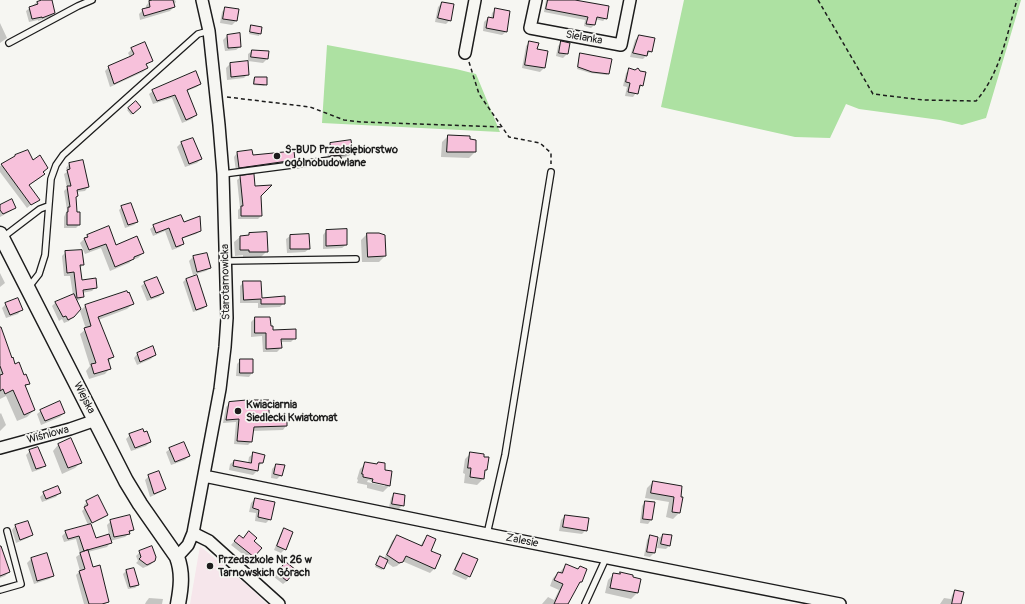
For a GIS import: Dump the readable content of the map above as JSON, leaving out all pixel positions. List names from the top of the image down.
{
  "streets": {
    "street": [
      "Sielanka",
      "Starotarnowicka",
      "Wiejska",
      "Wiśniowa",
      "Zalesie"
    ]
  },
  "crossings": [
    ["Starotarnowicka", "Wiejska"],
    ["Starotarnowicka", "Zalesie"],
    ["Wiejska", "Wiśniowa"]
  ],
  "places": ["S-BUD Przedsiębiorstwo ogólnobudowlane", "Kwiaciarnia Siedlecki Kwiatomat", "Przedszkole Nr 26 w Tarnowskich Górach"]
}
